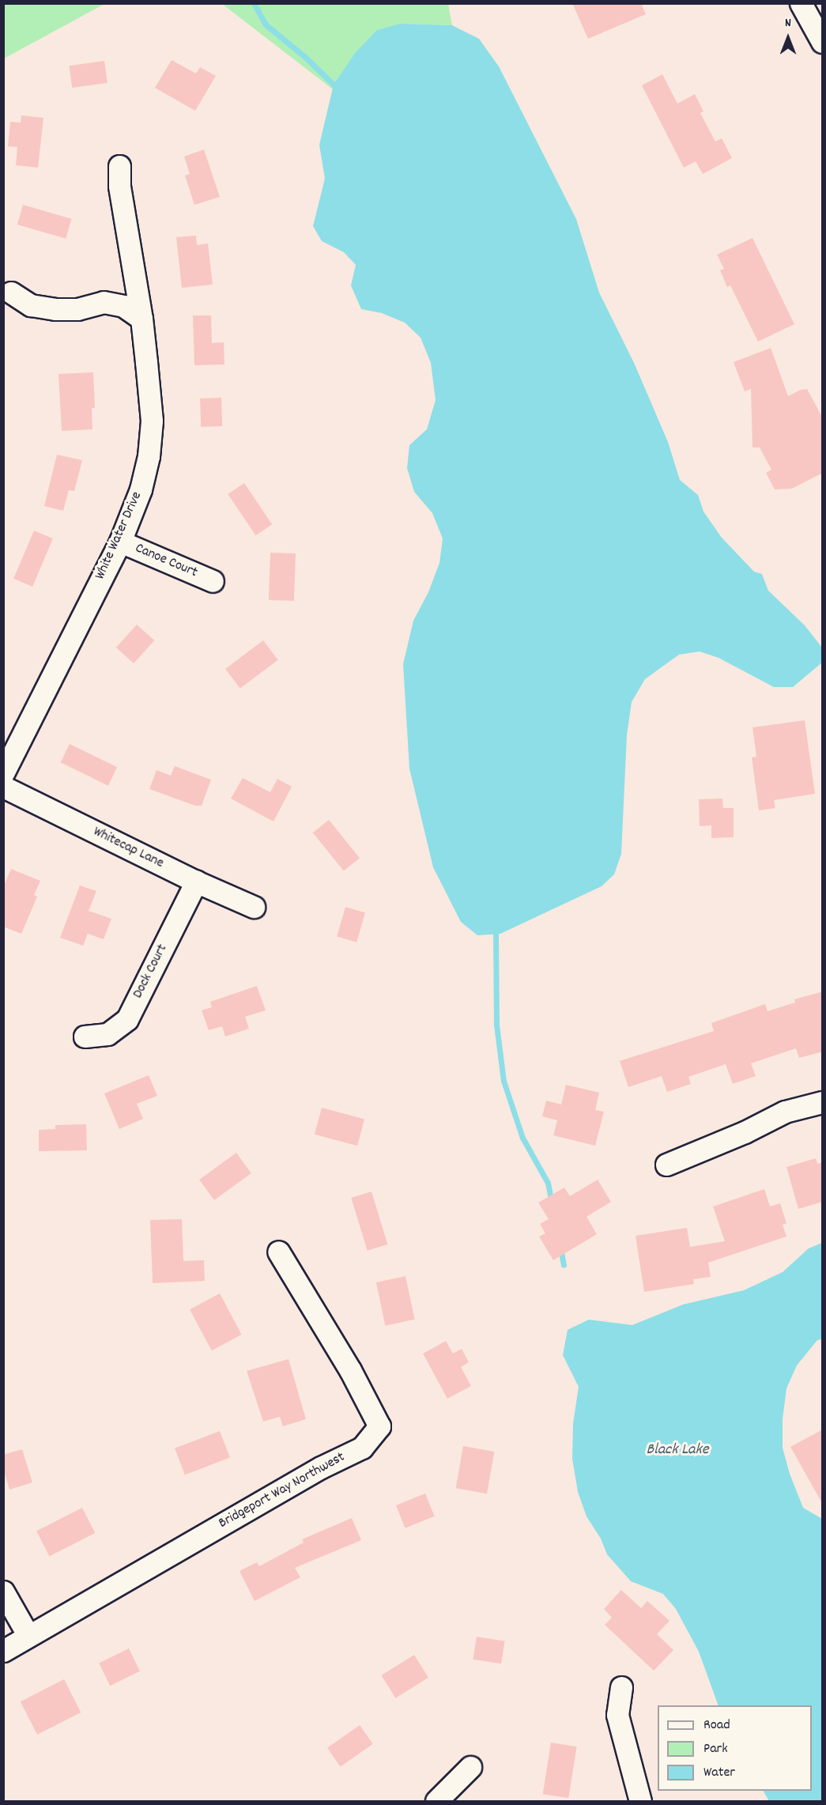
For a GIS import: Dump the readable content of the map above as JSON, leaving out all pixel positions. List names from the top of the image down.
{
  "streets": {
    "street": [
      "White Water Drive",
      "Canoe Court",
      "Whitecap Lane",
      "Dock Court",
      "Bridgeport Way Northwest"
    ]
  },
  "crossings": [
    ["White Water Drive", "Canoe Court"],
    ["Whitecap Lane", "Dock Court"]
  ],
  "water": ["Black Lake"],
  "legend": ["Road", "Park", "Water"],
  "north": "top"
}
